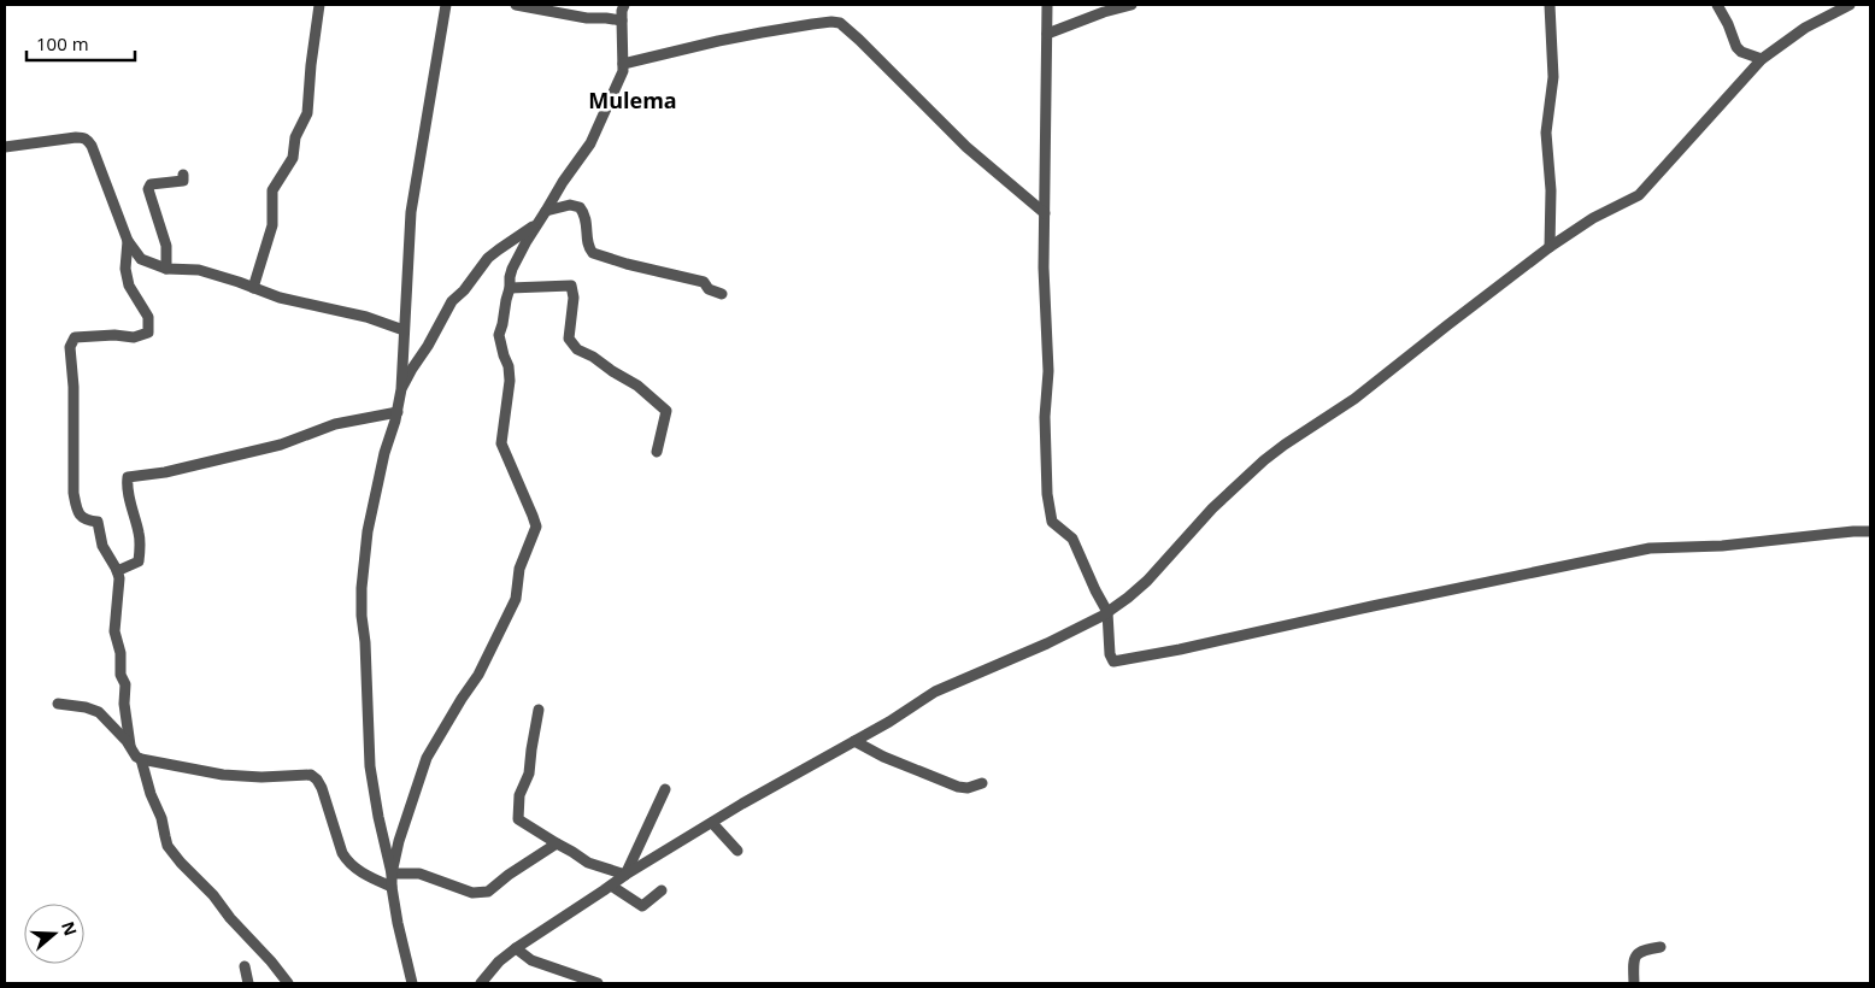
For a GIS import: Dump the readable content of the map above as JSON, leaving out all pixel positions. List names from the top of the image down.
{
  "districts": ["Mulema"],
  "scale_bar": "100 m",
  "north": "right"
}
